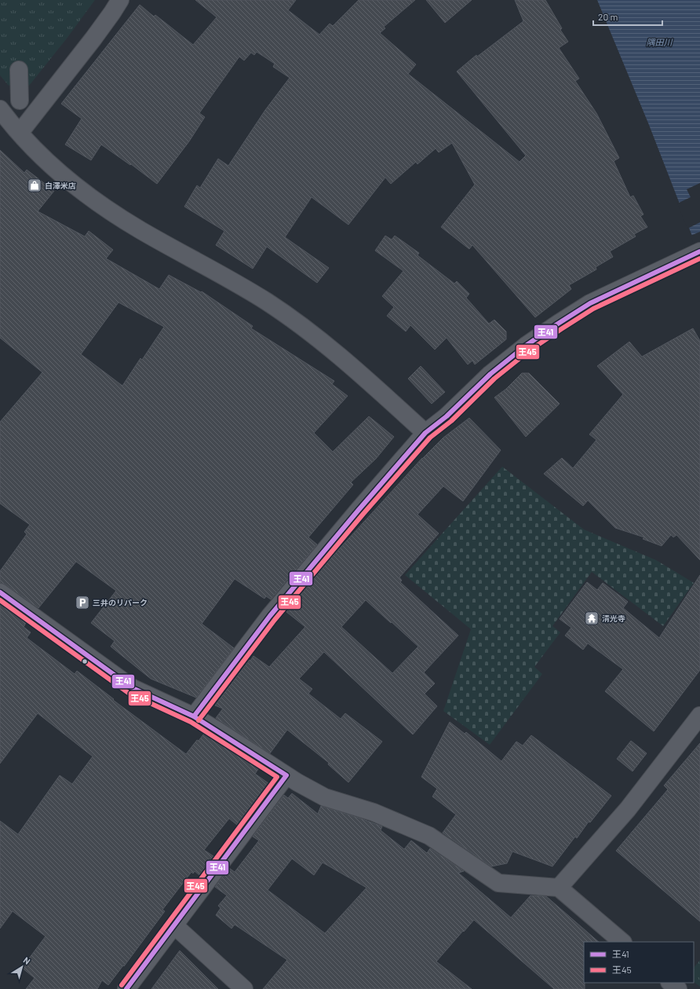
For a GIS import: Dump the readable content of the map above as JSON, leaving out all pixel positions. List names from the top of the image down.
{
  "water": ["隅田川"],
  "places": {
    "shop": ["白澤米店"],
    "parking": ["三井のリパーク"],
    "temple": ["清光寺"]
  },
  "lines": ["transit line 王41", "transit line 王45"],
  "legend": ["王41", "王45"],
  "scale_bar": "20 m",
  "north": "top right"
}
